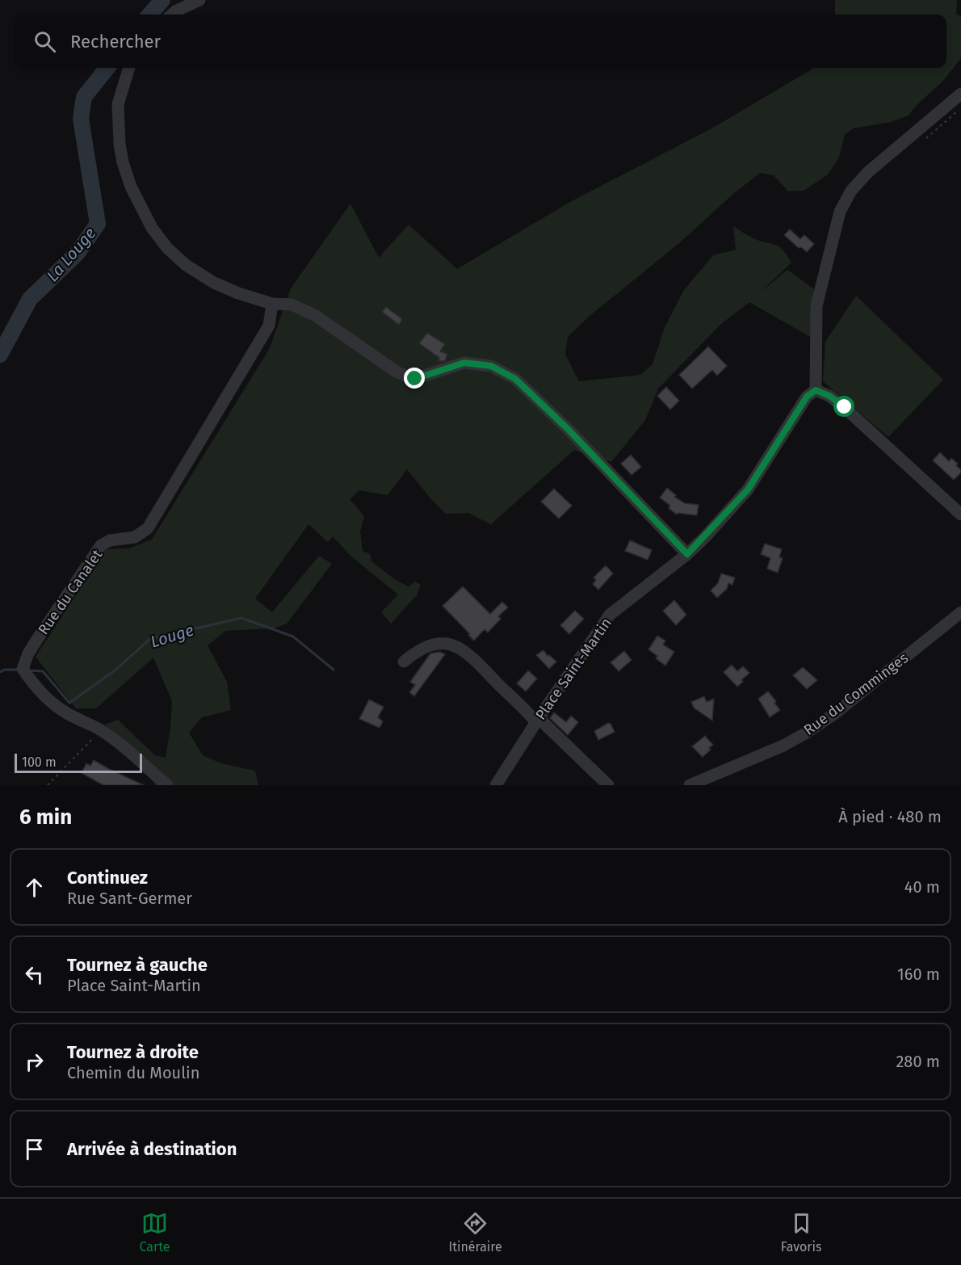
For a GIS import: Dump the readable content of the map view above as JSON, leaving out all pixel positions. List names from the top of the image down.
{
  "streets": {
    "street": ["Rue du Canalet", "Place Saint-Martin", "Rue du Comminges"]
  },
  "water": ["La Louge", "Louge"],
  "scale_bar": "100 m",
  "page": {
    "search": "Rechercher",
    "scale": "100 m",
    "heading": ["6 min", "À pied · 480 m"],
    "list": [
      ["Continuez", "Rue Sant-Germer", "40 m"],
      ["Tournez à gauche", "Place Saint-Martin", "160 m"],
      ["Tournez à droite", "Chemin du Moulin", "280 m"],
      "Arrivée à destination"
    ],
    "nav": ["Carte", "Itinéraire", "Favoris"]
  }
}
